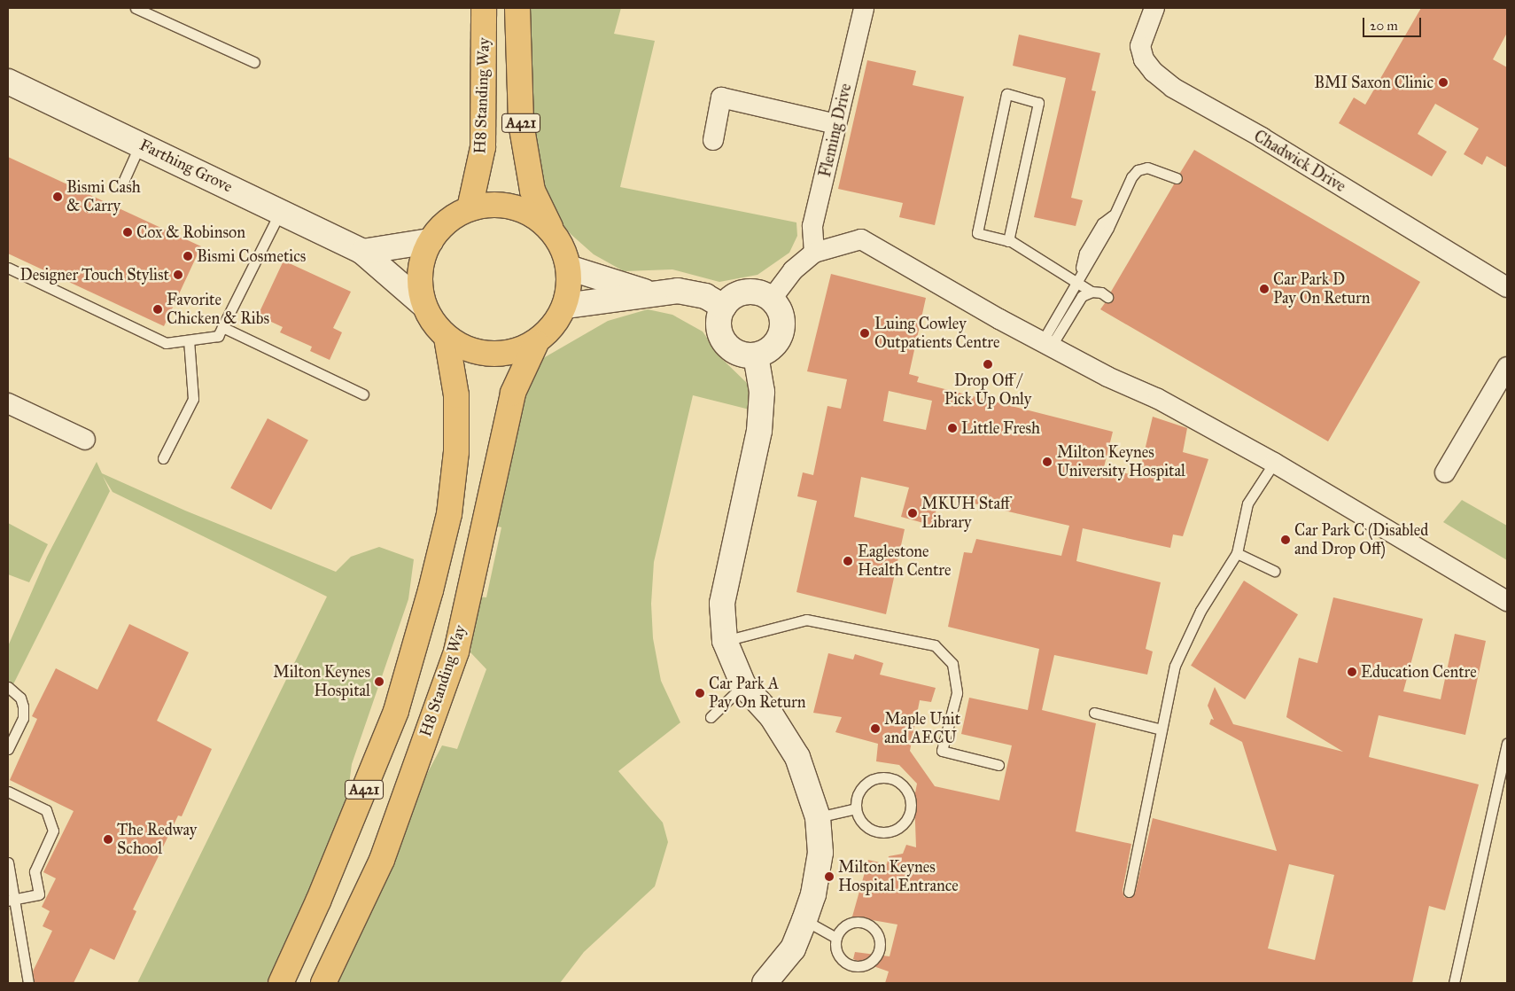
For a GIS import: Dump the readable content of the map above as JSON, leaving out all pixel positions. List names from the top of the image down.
{
  "streets": {
    "highway": ["H8 Standing Way", "A421"],
    "street": ["Fleming Drive", "Chadwick Drive", "Farthing Grove"]
  },
  "crossings": [
    ["H8 Standing Way", "A421"],
    ["H8 Standing Way", "Farthing Grove"],
    ["A421", "Farthing Grove"]
  ],
  "places": [
    "BMI Saxon Clinic",
    "Bismi Cash & Carry",
    "Cox & Robinson",
    "Bismi Cosmetics",
    "Designer Touch Stylist",
    "Car Park D Pay On Return",
    "Favorite Chicken & Ribs",
    "Luing Cowley Outpatients Centre",
    "Drop Off / Pick Up Only",
    "Little Fresh",
    "Milton Keynes University Hospital",
    "MKUH Staff Library",
    "Car Park C (Disabled and Drop Off)",
    "Eaglestone Health Centre",
    "Education Centre",
    "Milton Keynes Hospital",
    "Car Park A Pay On Return",
    "Maple Unit and AECU",
    "The Redway School",
    "Milton Keynes Hospital Entrance"
  ],
  "scale_bar": "20 m"
}
